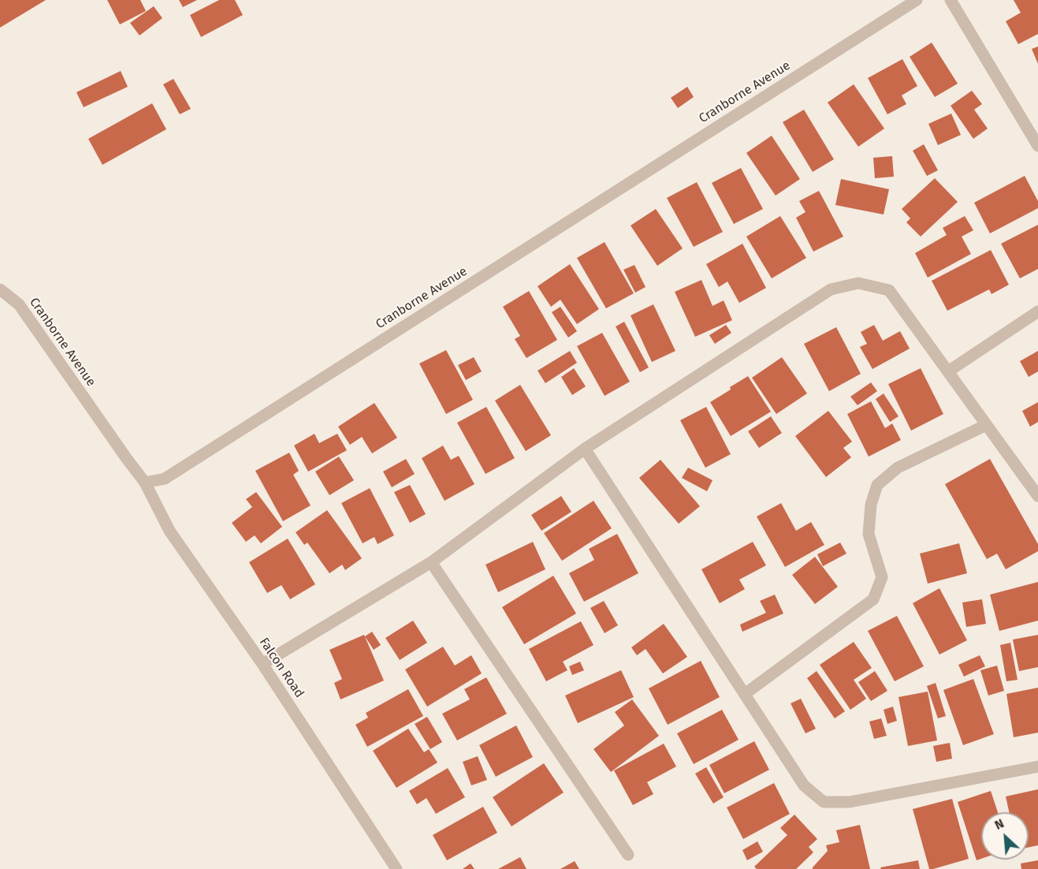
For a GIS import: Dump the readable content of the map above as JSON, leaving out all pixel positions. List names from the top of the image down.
{
  "streets": {
    "street": ["Cranborne Avenue", "Falcon Road"]
  },
  "crossings": [
    ["Cranborne Avenue", "Falcon Road"]
  ],
  "north": "top left"
}
